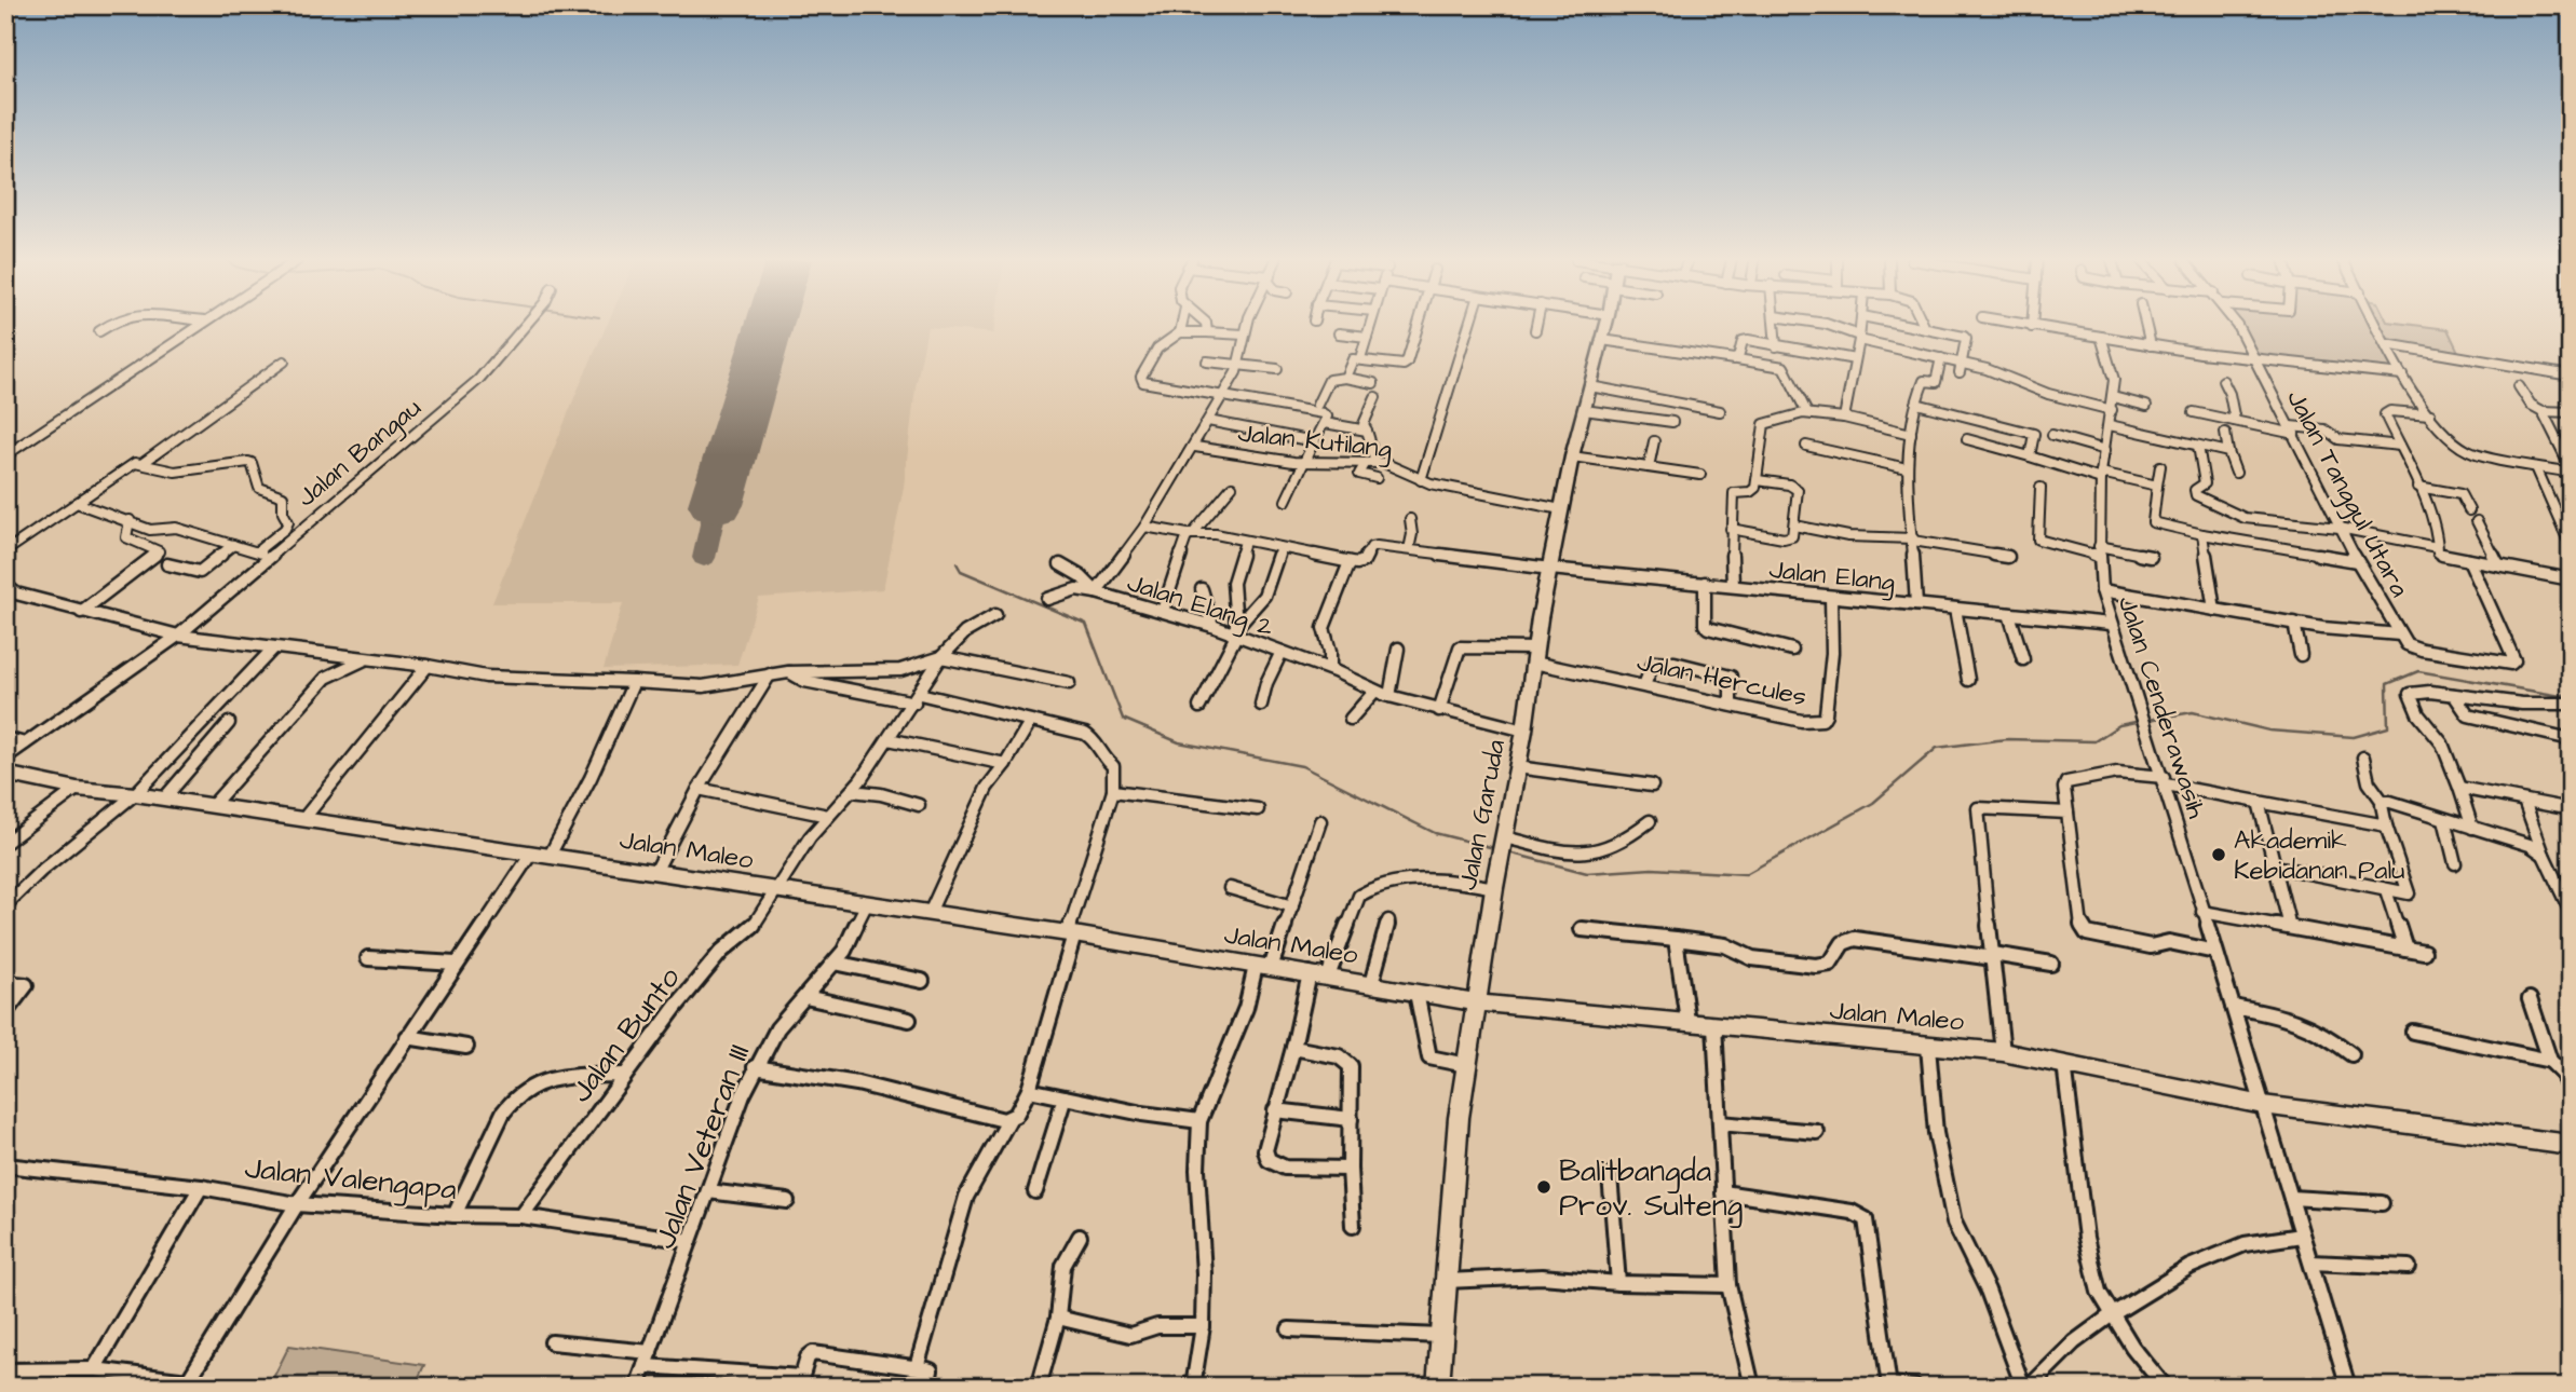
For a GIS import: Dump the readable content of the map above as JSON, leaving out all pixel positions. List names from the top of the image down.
{
  "streets": {
    "street": [
      "Jalan Kutilang",
      "Jalan Bangau",
      "Jalan Tanggul Utara",
      "Jalan Elang",
      "Jalan Elang 2",
      "Jalan Hercules",
      "Jalan Cenderawasih",
      "Jalan Garuda",
      "Jalan Maleo",
      "Jalan Bunto",
      "Jalan Veteran III",
      "Jalan Valengapa"
    ]
  },
  "crossings": [
    ["Jalan Kutilang", "Jalan Elang 2"],
    ["Jalan Kutilang", "Jalan Garuda"],
    ["Jalan Elang", "Jalan Hercules"],
    ["Jalan Elang", "Jalan Cenderawasih"],
    ["Jalan Elang", "Jalan Garuda"],
    ["Jalan Elang 2", "Jalan Hercules"],
    ["Jalan Elang 2", "Jalan Garuda"],
    ["Jalan Hercules", "Jalan Garuda"],
    ["Jalan Cenderawasih", "Jalan Maleo"],
    ["Jalan Garuda", "Jalan Maleo"],
    ["Jalan Maleo", "Jalan Bunto"],
    ["Jalan Maleo", "Jalan Veteran III"],
    ["Jalan Bunto", "Jalan Valengapa"],
    ["Jalan Veteran III", "Jalan Valengapa"]
  ],
  "places": ["Akademik Kebidanan Palu", "Balitbangda Prov. Sulteng"]
}
